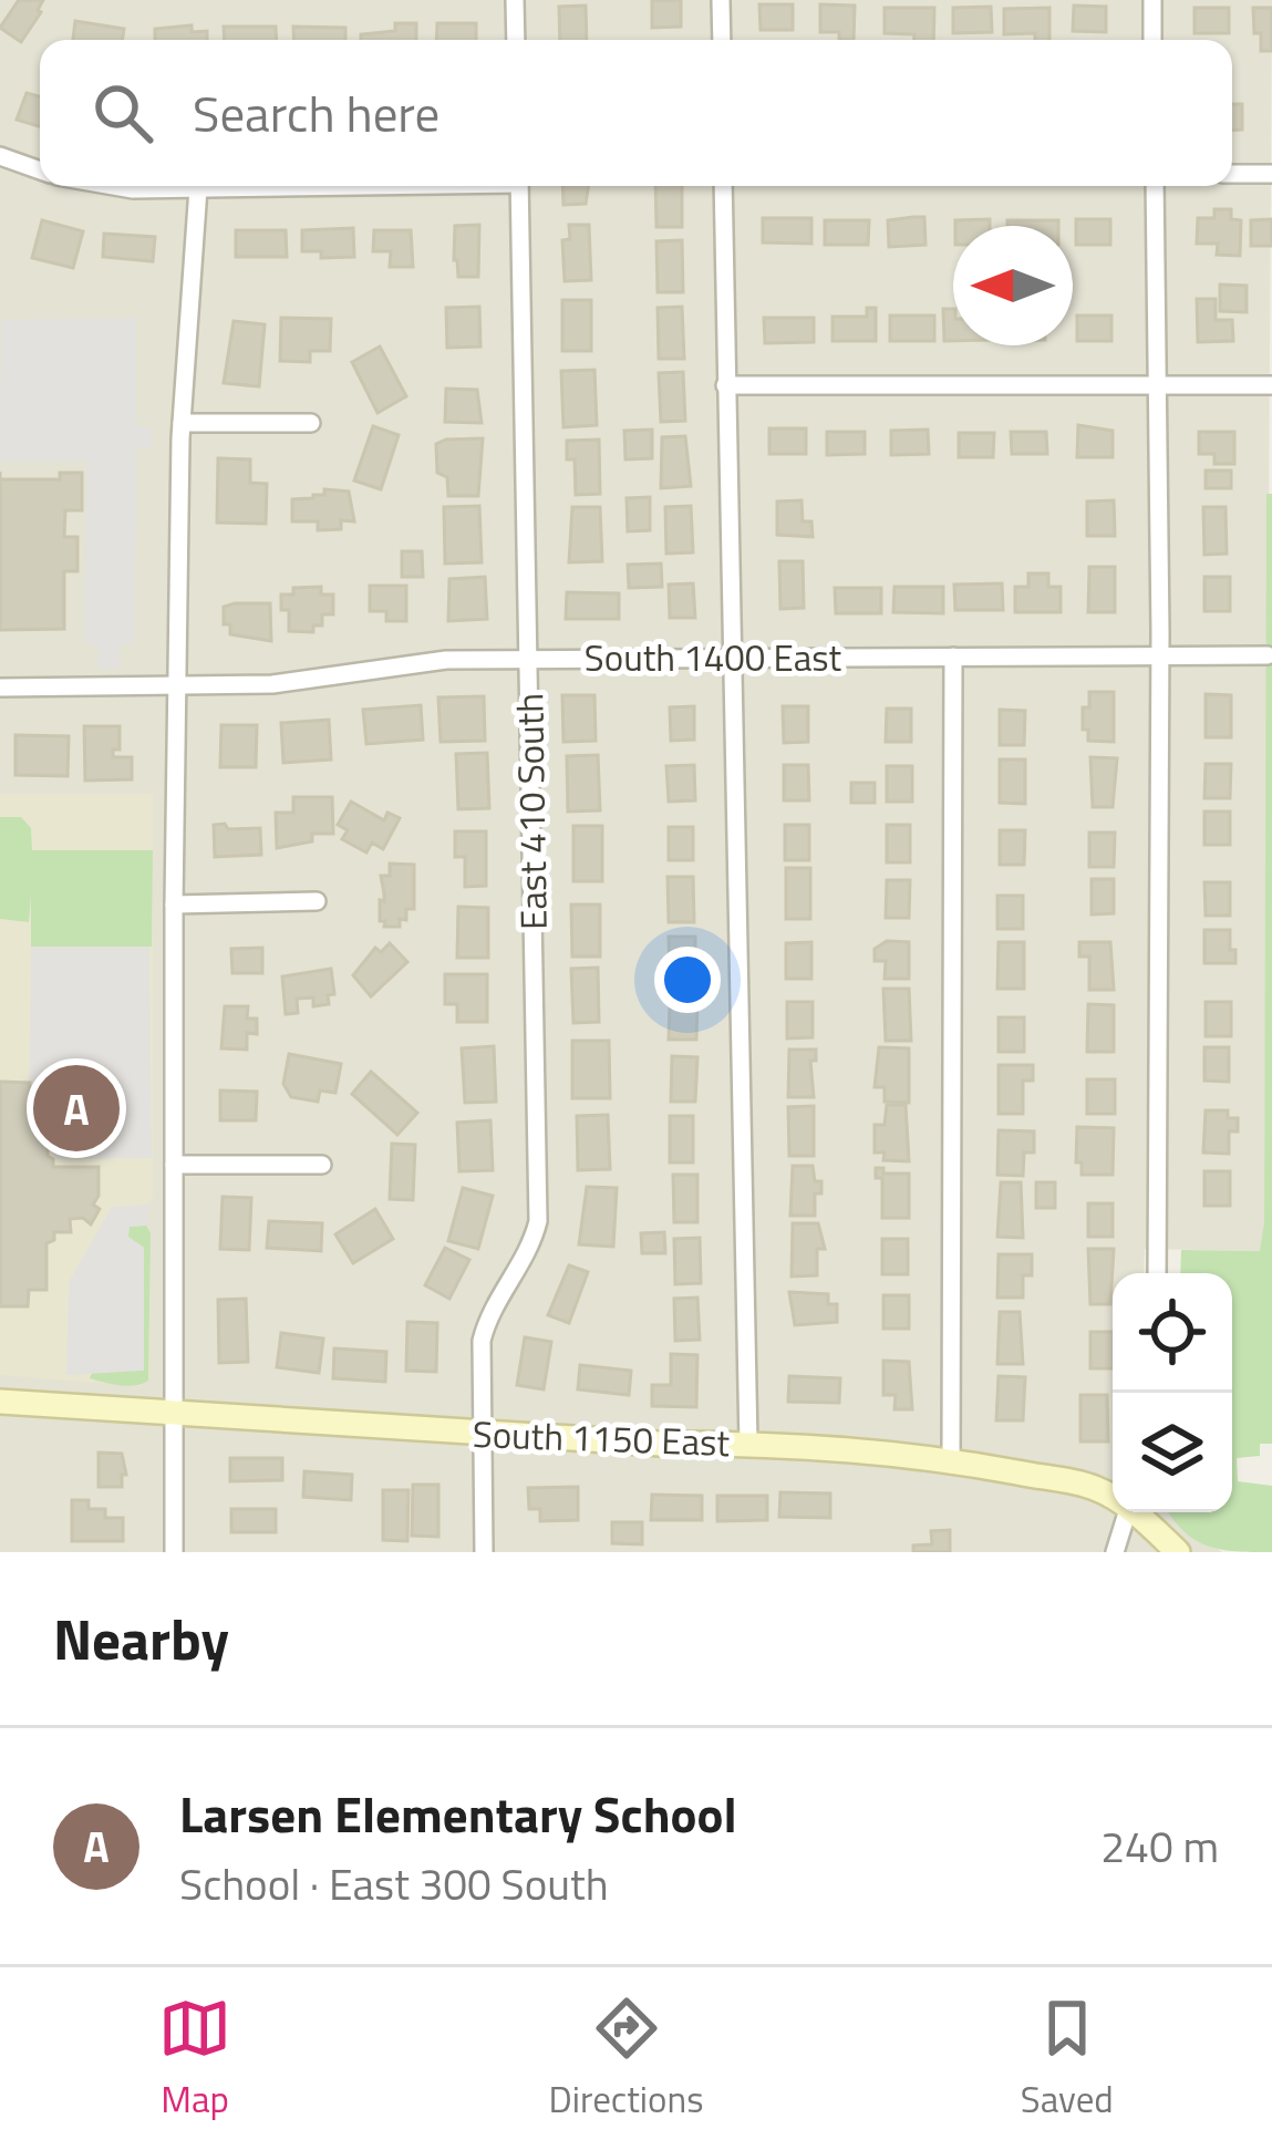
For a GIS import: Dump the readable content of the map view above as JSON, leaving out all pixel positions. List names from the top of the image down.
{
  "streets": {
    "street": ["South 1400 East", "East 410 South", "South 1150 East"]
  },
  "crossings": [
    ["South 1400 East", "East 410 South"],
    ["East 410 South", "South 1150 East"]
  ],
  "north": "left",
  "page": {
    "search": "Search here",
    "pins": "A",
    "heading": "Nearby",
    "list": [
      {
        "mark": "A",
        "name": "Larsen Elementary School",
        "note": "School · East 300 South",
        "value": "240 m"
      }
    ],
    "nav": ["Map", "Directions", "Saved"]
  }
}
